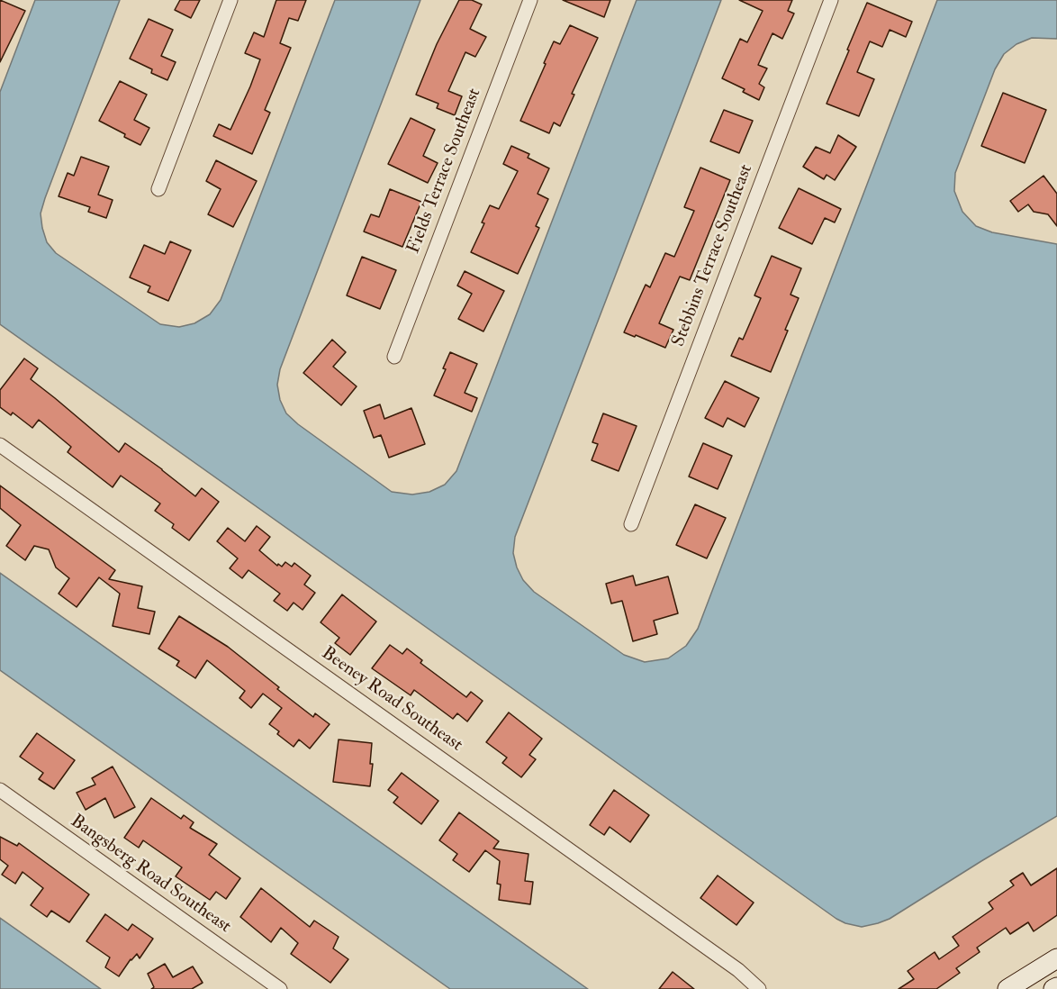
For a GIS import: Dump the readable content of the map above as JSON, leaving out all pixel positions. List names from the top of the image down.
{
  "streets": {
    "street": [
      "Fields Terrace Southeast",
      "Stebbins Terrace Southeast",
      "Beeney Road Southeast",
      "Bangsberg Road Southeast"
    ]
  }
}
